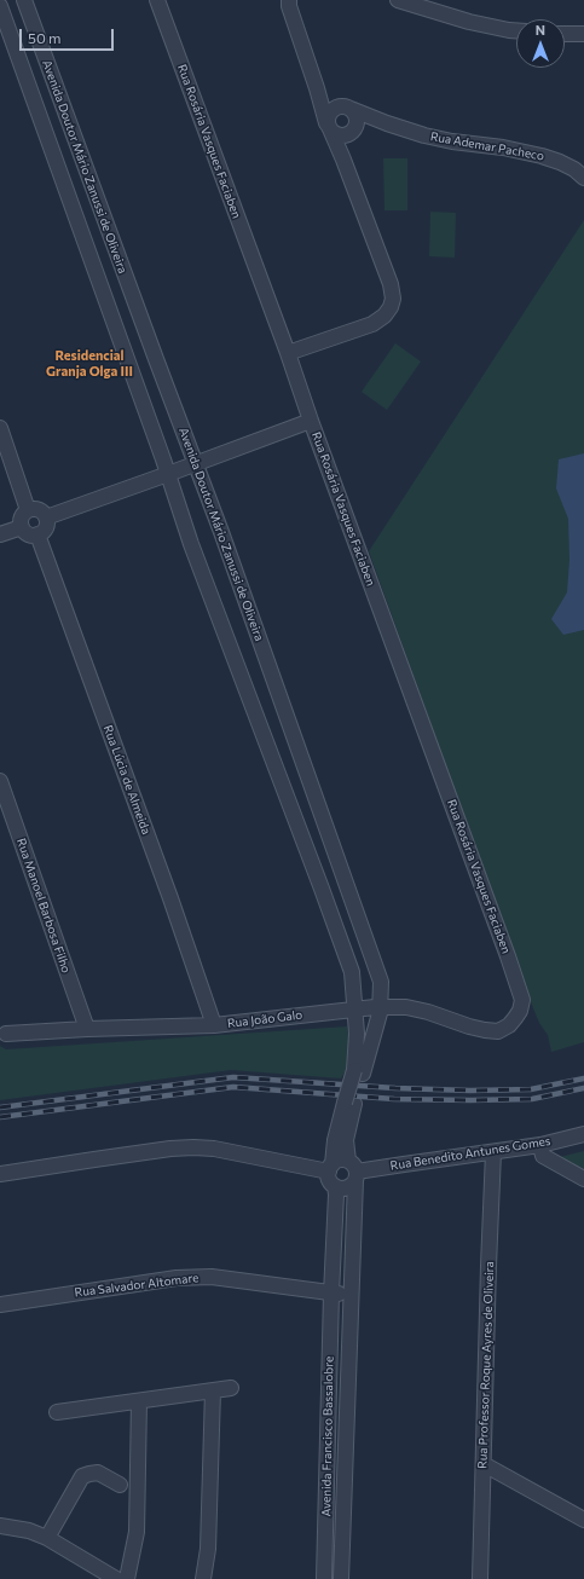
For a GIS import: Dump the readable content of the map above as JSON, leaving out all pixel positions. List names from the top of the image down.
{
  "streets": {
    "street": [
      "Rua Rosária Vasques Faciaben",
      "Rua Ademar Pacheco",
      "Avenida Doutor Mário Zanussi de Oliveira",
      "Rua Lúcia de Almeida",
      "Rua Manoel Barbosa Filho",
      "Rua João Galo",
      "Rua Benedito Antunes Gomes",
      "Rua Salvador Altomare",
      "Rua Professor Roque Ayres de Oliveira",
      "Avenida Francisco Bassalobre"
    ]
  },
  "crossings": [
    ["Rua Rosária Vasques Faciaben", "Rua João Galo"],
    ["Avenida Doutor Mário Zanussi de Oliveira", "Rua João Galo"],
    ["Rua Lúcia de Almeida", "Rua João Galo"],
    ["Rua Manoel Barbosa Filho", "Rua João Galo"],
    ["Rua Benedito Antunes Gomes", "Rua Professor Roque Ayres de Oliveira"],
    ["Rua Benedito Antunes Gomes", "Avenida Francisco Bassalobre"],
    ["Rua Salvador Altomare", "Avenida Francisco Bassalobre"]
  ],
  "districts": ["Residencial Granja Olga III"],
  "scale_bar": "50 m",
  "north": "top"
}
